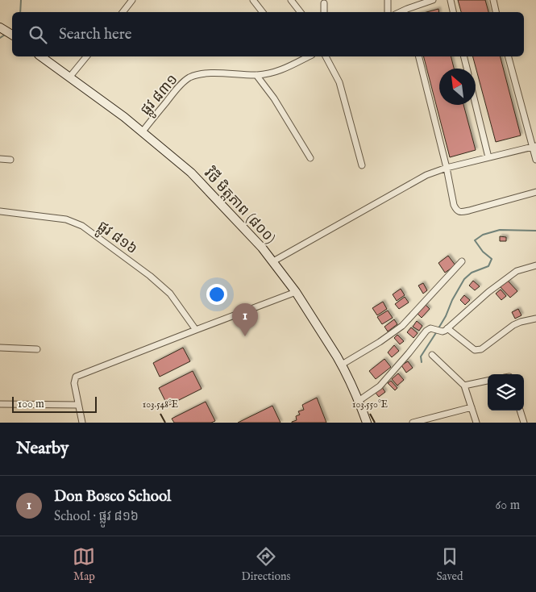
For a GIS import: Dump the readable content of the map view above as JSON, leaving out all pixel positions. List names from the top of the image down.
{
  "streets": {
    "main road": ["វិថី មិត្តភាព (៨០០)"],
    "street": ["ផ្លូវ ៨៣១", "ផ្លូវ ៨១៦"]
  },
  "crossings": [
    ["ផ្លូវ ៨៣១", "វិថី មិត្តភាព (៨០០)"]
  ],
  "scale_bar": "100 m",
  "north": "top left",
  "page": {
    "search": "Search here",
    "pins": "1",
    "scale": "100 m",
    "heading": "Nearby",
    "list": [
      {
        "mark": "1",
        "name": "Don Bosco School",
        "note": "School · ផ្លូវ ៨១៦",
        "value": "60 m"
      }
    ],
    "nav": ["Map", "Directions", "Saved"]
  },
  "coordinates": ["103.548°E", "103.550°E"]
}
